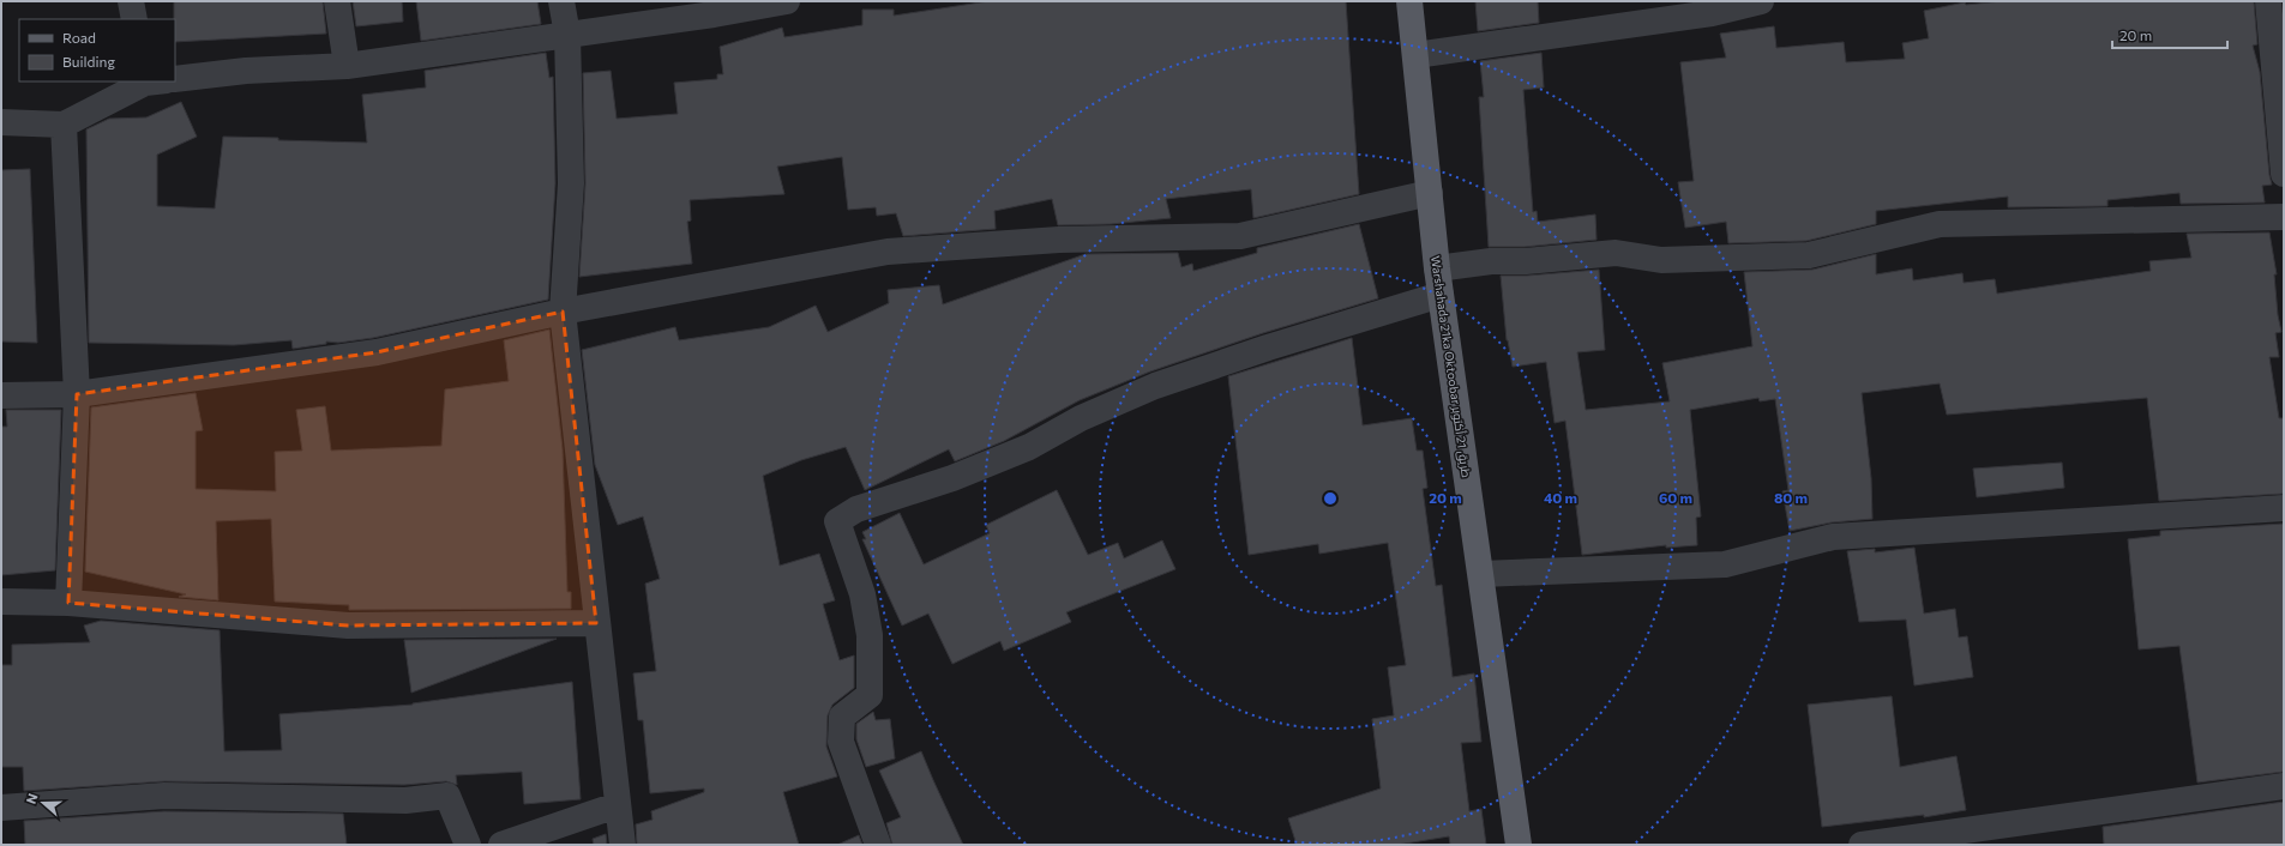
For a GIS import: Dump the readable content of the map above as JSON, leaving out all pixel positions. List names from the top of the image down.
{
  "streets": {
    "main road": ["Warshahada 21ka Oktoobar طريق 21 أكتوبر"]
  },
  "legend": ["Road", "Building"],
  "scale_bar": "20 m",
  "north": "left",
  "rings": [
    "20 m",
    "40 m",
    "60 m",
    "80 m"
  ]
}
